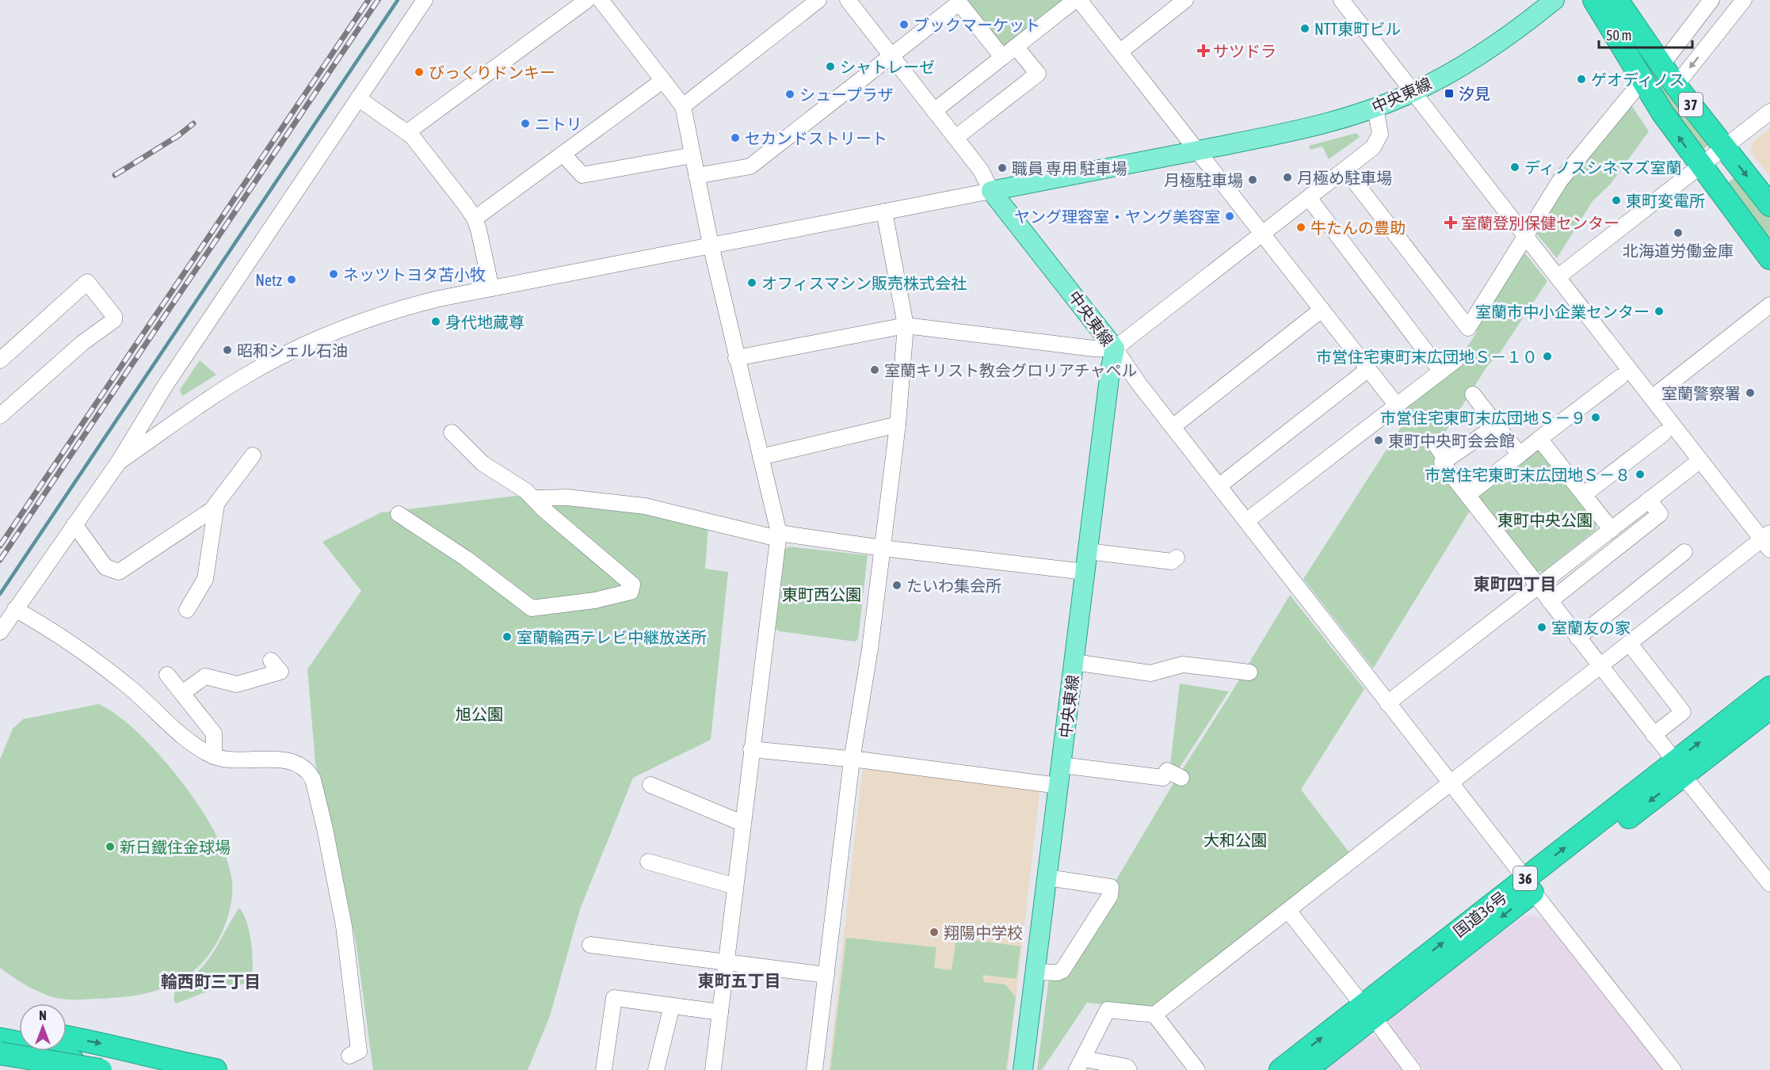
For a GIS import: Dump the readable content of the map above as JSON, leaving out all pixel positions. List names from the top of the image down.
{
  "streets": {
    "highway": ["37", "36", "国道36号"],
    "main road": ["中央東線"]
  },
  "districts": ["東町四丁目", "東町五丁目", "輪西町三丁目"],
  "parks": [
    "東町中央公園",
    "東町西公園",
    "旭公園",
    "大和公園"
  ],
  "places": {
    "other": [
      "ブックマーケット",
      "NTT東町ビル",
      "シャトレーゼ",
      "びっくりドンキー",
      "ゲオディノス",
      "シュープラザ",
      "ニトリ",
      "セカンドストリート",
      "ディノスシネマズ室蘭",
      "職員 専用 駐車場",
      "月極め駐車場",
      "月極駐車場",
      "東町変電所",
      "ヤング理容室・ヤング美容室",
      "牛たんの豊助",
      "北海道労働金庫",
      "ネッツトヨタ苫小牧",
      "Netz",
      "オフィスマシン販売株式会社",
      "室蘭市中小企業センター",
      "身代地蔵尊",
      "昭和シェル石油",
      "市営住宅東町末広団地Ｓ－１０",
      "室蘭キリスト教会グロリアチャペル",
      "室蘭警察署",
      "市営住宅東町末広団地Ｓ－９",
      "東町中央町会会館",
      "市営住宅東町末広団地Ｓ－８",
      "たいわ集会所",
      "室蘭友の家",
      "室蘭輪西テレビ中継放送所",
      "新日鐵住金球場",
      "翔陽中学校"
    ],
    "health": ["サツドラ", "室蘭登別保健センター"],
    "transit": ["汐見"]
  },
  "scale_bar": "50 m",
  "north": "top"
}
